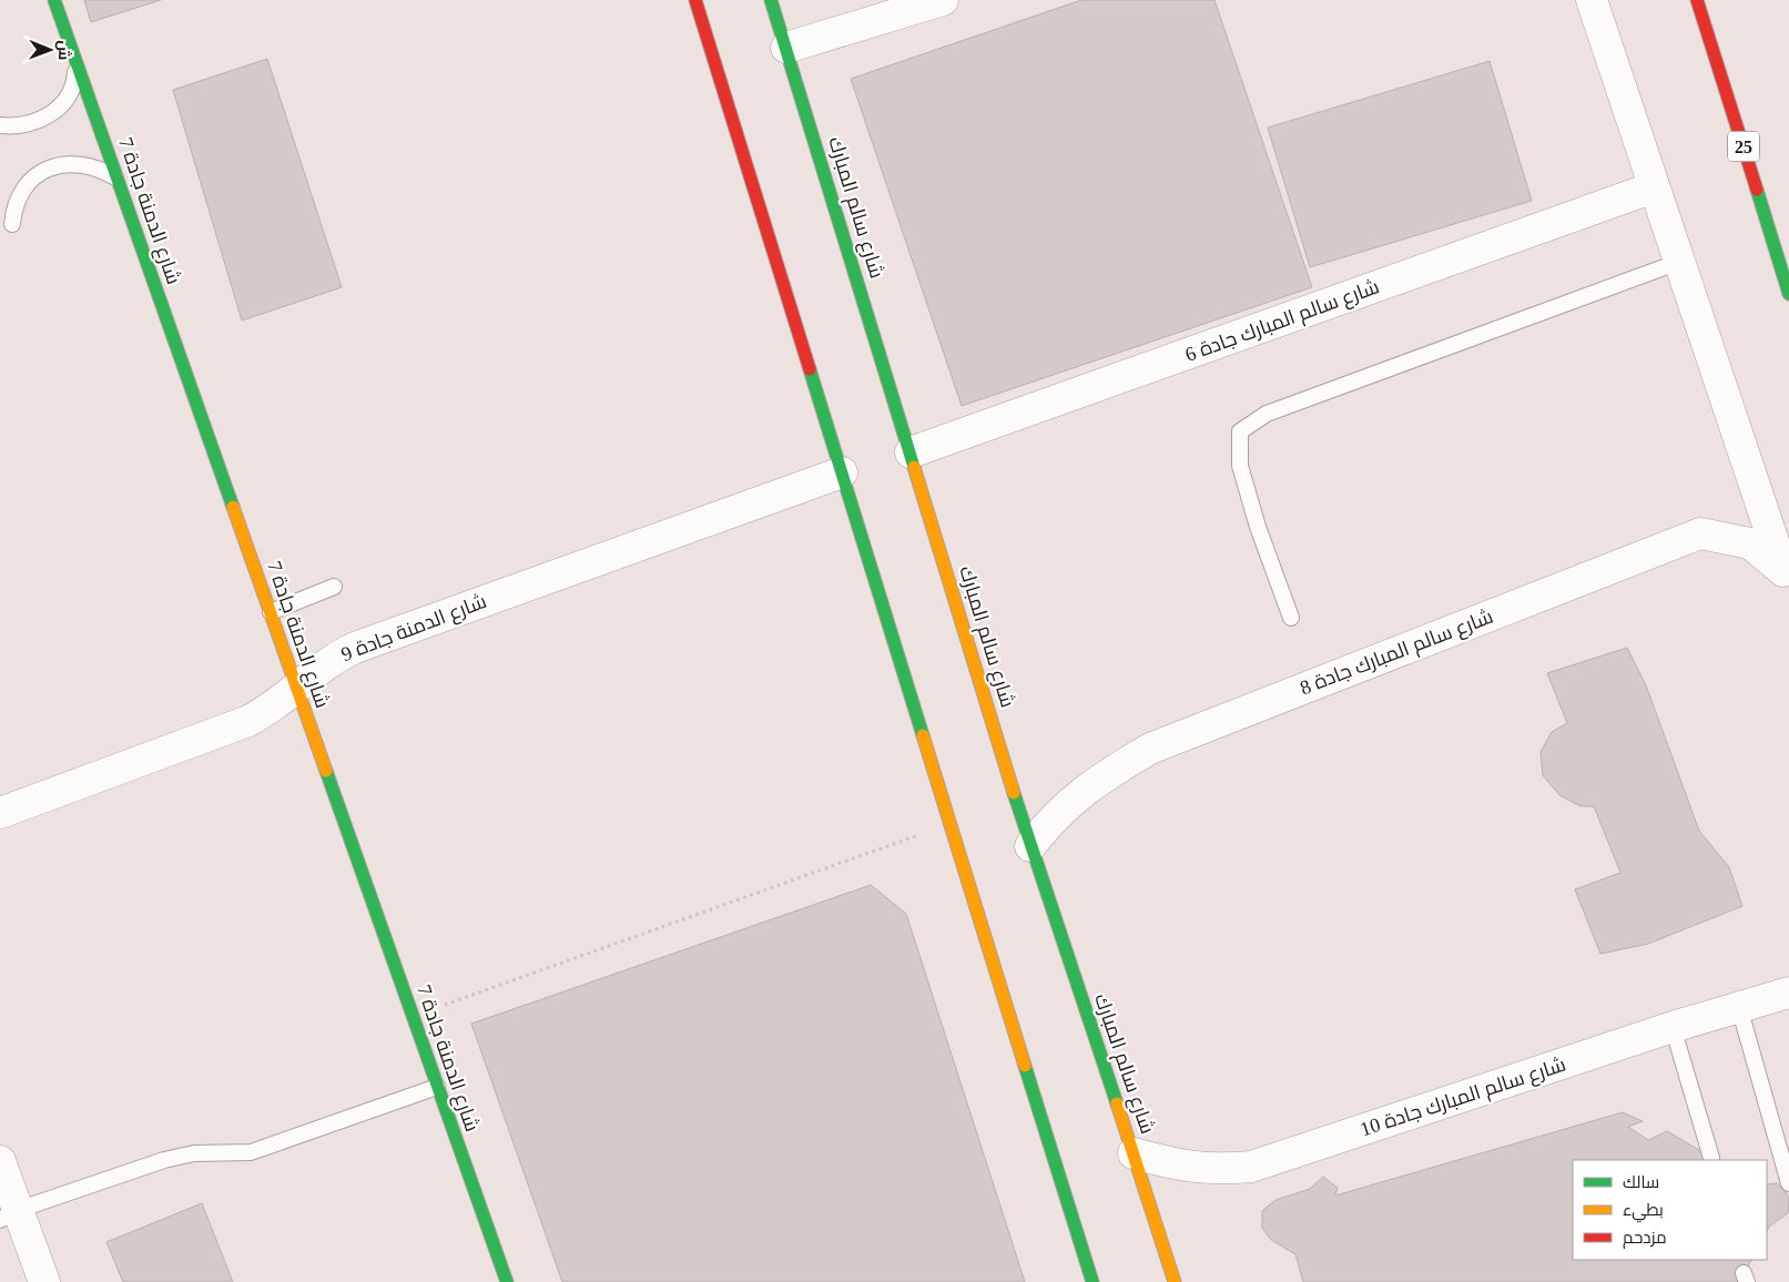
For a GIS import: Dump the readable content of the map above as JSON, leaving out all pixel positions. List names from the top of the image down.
{
  "streets": {
    "main road": ["25", "شارع سالم المبارك", "شارع الدمنة جادة 7"],
    "street": [
      "شارع سالم المبارك جادة 6",
      "شارع الدمنة جادة 9",
      "شارع سالم المبارك جادة 8",
      "شارع سالم المبارك جادة 10"
    ]
  },
  "crossings": [
    ["شارع سالم المبارك", "شارع سالم المبارك جادة 6"],
    ["شارع سالم المبارك", "شارع سالم المبارك جادة 8"],
    ["شارع سالم المبارك", "شارع سالم المبارك جادة 10"],
    ["شارع الدمنة جادة 7", "شارع الدمنة جادة 9"]
  ],
  "legend": ["سالك", "بطيء", "مزدحم"],
  "north": "right"
}
